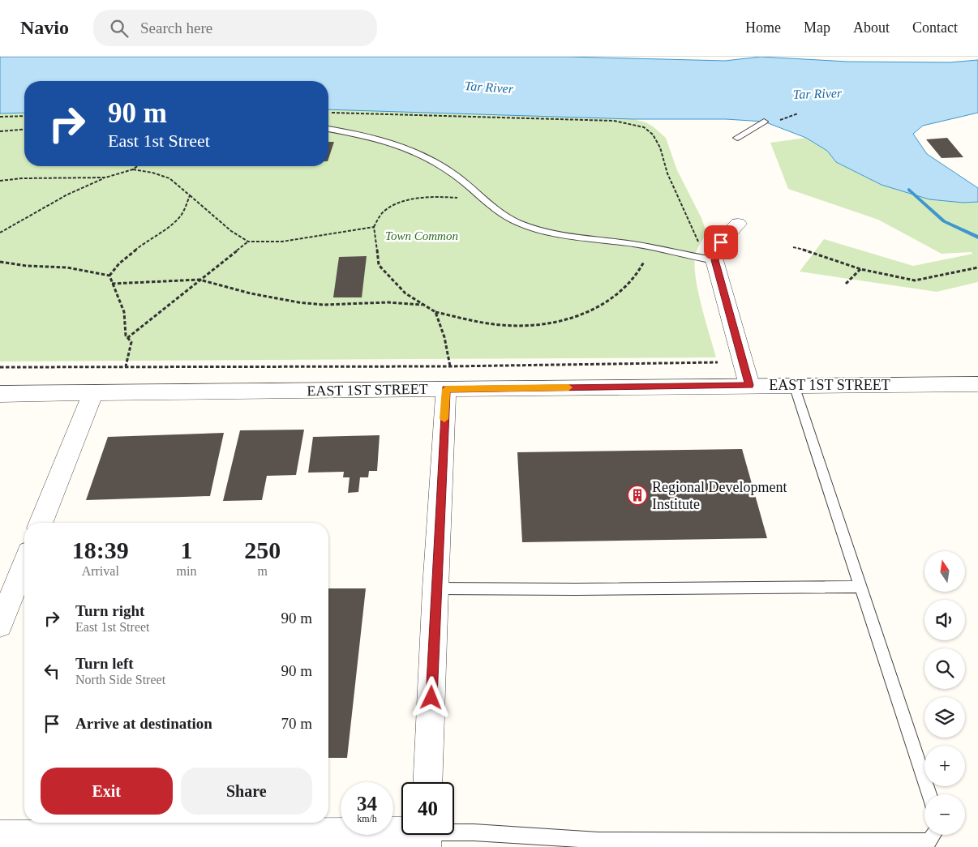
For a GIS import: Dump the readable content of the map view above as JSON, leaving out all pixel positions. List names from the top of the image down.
{
  "streets": {
    "street": ["EAST 1ST STREET"]
  },
  "water": ["Tar River"],
  "parks": ["Town Common"],
  "places": {
    "building": ["Regional Development Institute"]
  },
  "north": "top",
  "page": {
    "header": "Navio",
    "search": "Search here",
    "nav": [
      "Home",
      "Map",
      "About",
      "Contact"
    ],
    "turn": ["90 m", "East 1st Street"],
    "eta": [
      "18:39",
      "Arrival",
      "1",
      "min",
      "250",
      "m"
    ],
    "map_buttons": ["+", "−"],
    "list": [
      {
        "name": "Turn right",
        "note": "East 1st Street",
        "value": "90 m"
      },
      {
        "name": "Turn left",
        "note": "North Side Street",
        "value": "90 m"
      },
      {
        "name": "Arrive at destination",
        "value": "70 m"
      }
    ],
    "buttons": ["Exit", "Share"],
    "speed": "34 km/h",
    "limit": "40"
  }
}
